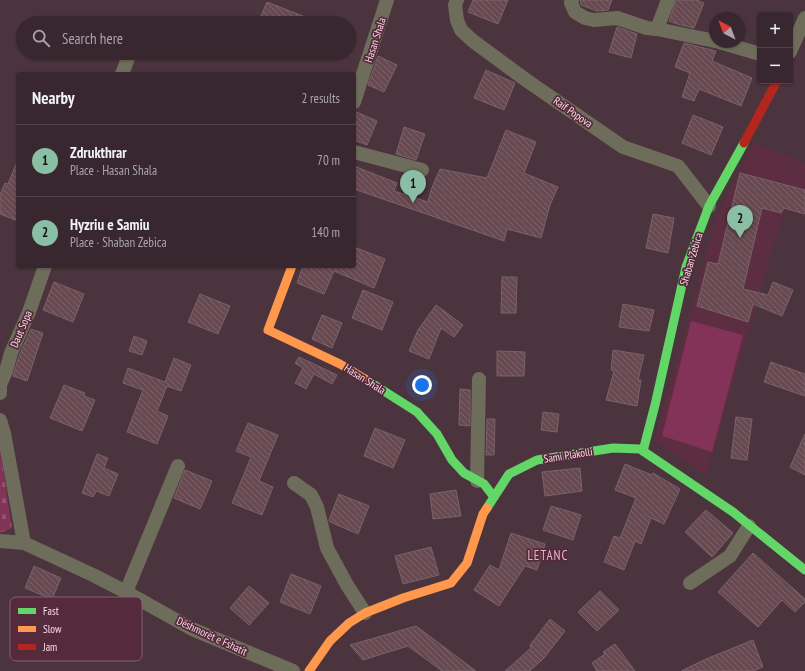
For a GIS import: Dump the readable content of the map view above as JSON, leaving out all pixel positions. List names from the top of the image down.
{
  "streets": {
    "street": [
      "Hasan Shala",
      "Raif Popova",
      "Shaban Zebica",
      "Daut Sopa",
      "Sami Plakolli",
      "Dëshmorët e Fshatit"
    ]
  },
  "crossings": [
    ["Hasan Shala", "Sami Plakolli"],
    ["Raif Popova", "Shaban Zebica"],
    ["Shaban Zebica", "Sami Plakolli"]
  ],
  "districts": ["LETANC"],
  "legend": ["Fast", "Slow", "Jam"],
  "north": "top left",
  "page": {
    "map_buttons": ["+", "−"],
    "search": "Search here",
    "heading": ["Nearby", "2 results"],
    "list": [
      {
        "mark": "1",
        "name": "Zdrukthrar",
        "note": "Place · Hasan Shala",
        "value": "70 m"
      },
      {
        "mark": "2",
        "name": "Hyzriu e Samiu",
        "note": "Place · Shaban Zebica",
        "value": "140 m"
      }
    ],
    "pins": ["1", "2"]
  }
}
